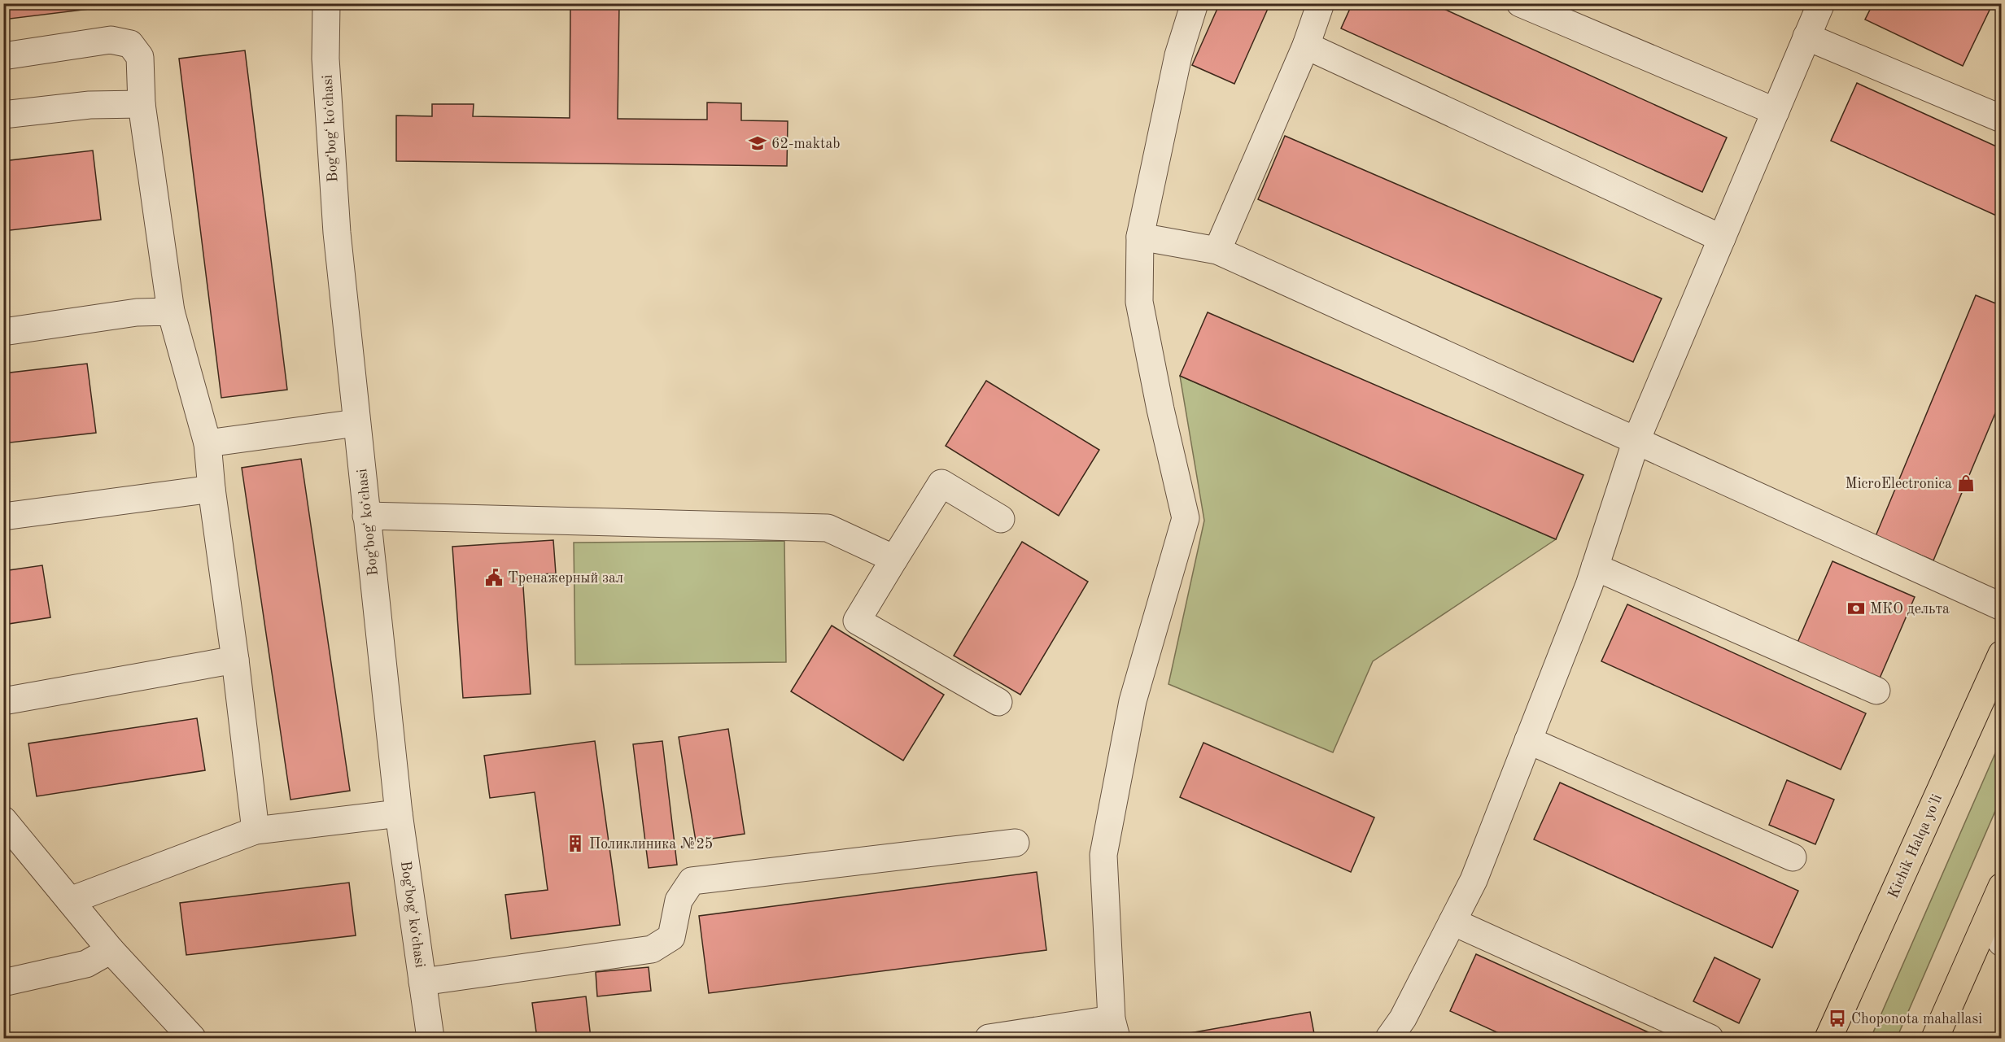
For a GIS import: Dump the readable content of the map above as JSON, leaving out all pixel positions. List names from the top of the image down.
{
  "streets": {
    "highway": ["Kichik Halqa yo'li"],
    "street": ["Bogʻbogʻ koʻchasi"]
  },
  "places": {
    "school or university": ["62-maktab"],
    "shop": ["MicroElectronica"],
    "public building": ["Тренажерный зал"],
    "bank": ["МКО дельта"],
    "building": ["Поликлиника №25"],
    "bus stop": ["Choponota mahallasi"]
  }
}
